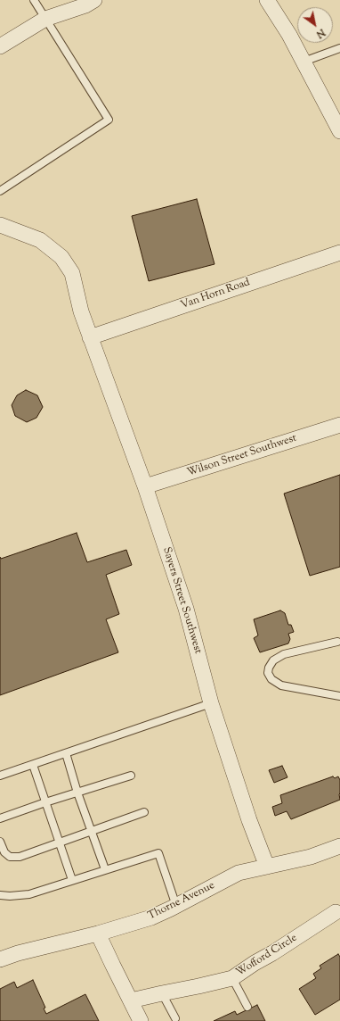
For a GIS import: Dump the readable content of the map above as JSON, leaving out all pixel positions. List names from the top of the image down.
{
  "streets": {
    "street": [
      "Van Horn Road",
      "Wilson Street Southwest",
      "Sayers Street Southwest",
      "Thorne Avenue",
      "Wofford Circle"
    ]
  },
  "crossings": [
    ["Van Horn Road", "Sayers Street Southwest"],
    ["Wilson Street Southwest", "Sayers Street Southwest"],
    ["Sayers Street Southwest", "Thorne Avenue"]
  ],
  "north": "bottom right"
}
